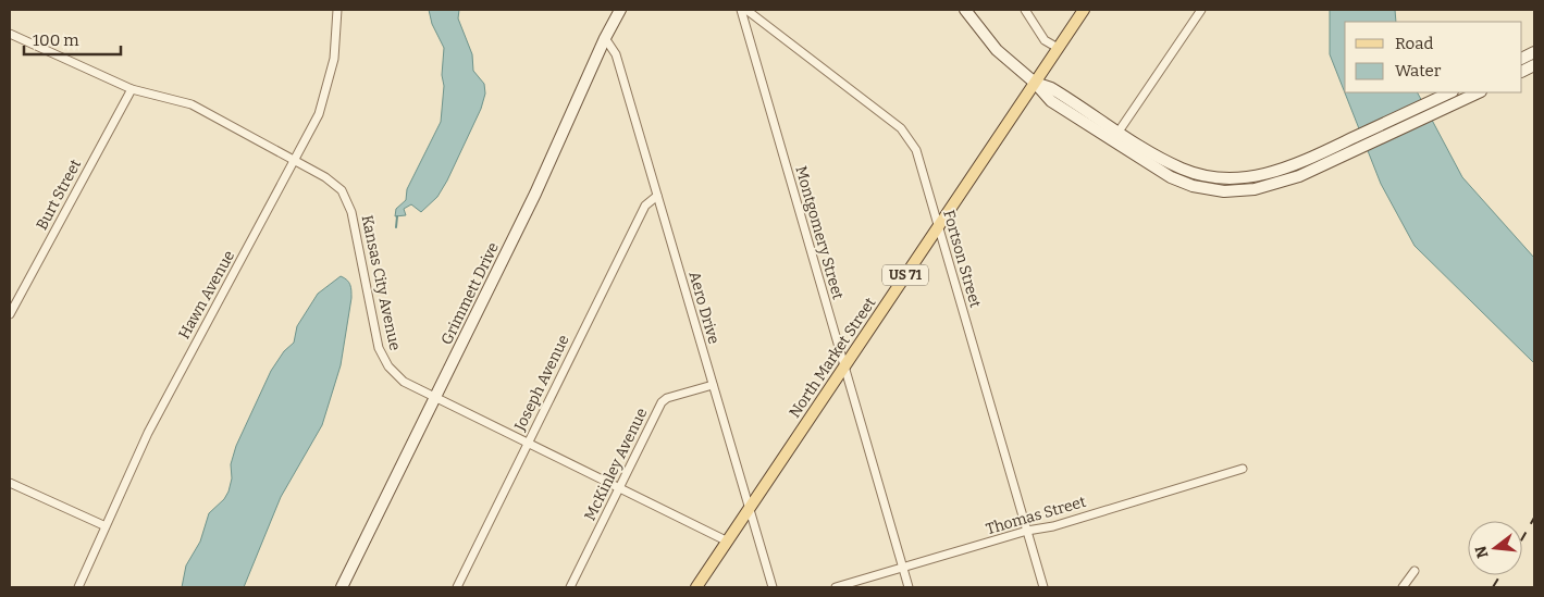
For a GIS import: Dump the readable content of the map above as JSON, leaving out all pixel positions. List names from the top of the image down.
{
  "streets": {
    "main road": ["US 71", "Grimmett Drive", "North Market Street"],
    "street": [
      "Burt Street",
      "Montgomery Street",
      "Fortson Street",
      "Kansas City Avenue",
      "Hawn Avenue",
      "Aero Drive",
      "Joseph Avenue",
      "McKinley Avenue",
      "Thomas Street"
    ]
  },
  "crossings": [
    ["Burt Street", "Kansas City Avenue"],
    ["Montgomery Street", "North Market Street"],
    ["Montgomery Street", "Thomas Street"],
    ["Fortson Street", "North Market Street"],
    ["Fortson Street", "Thomas Street"],
    ["Kansas City Avenue", "Grimmett Drive"],
    ["Kansas City Avenue", "Hawn Avenue"],
    ["Kansas City Avenue", "North Market Street"],
    ["Kansas City Avenue", "Joseph Avenue"],
    ["Kansas City Avenue", "McKinley Avenue"],
    ["Grimmett Drive", "Aero Drive"],
    ["Aero Drive", "North Market Street"],
    ["Aero Drive", "Joseph Avenue"],
    ["Aero Drive", "McKinley Avenue"]
  ],
  "legend": ["Road", "Water"],
  "scale_bar": "100 m",
  "north": "left"
}
